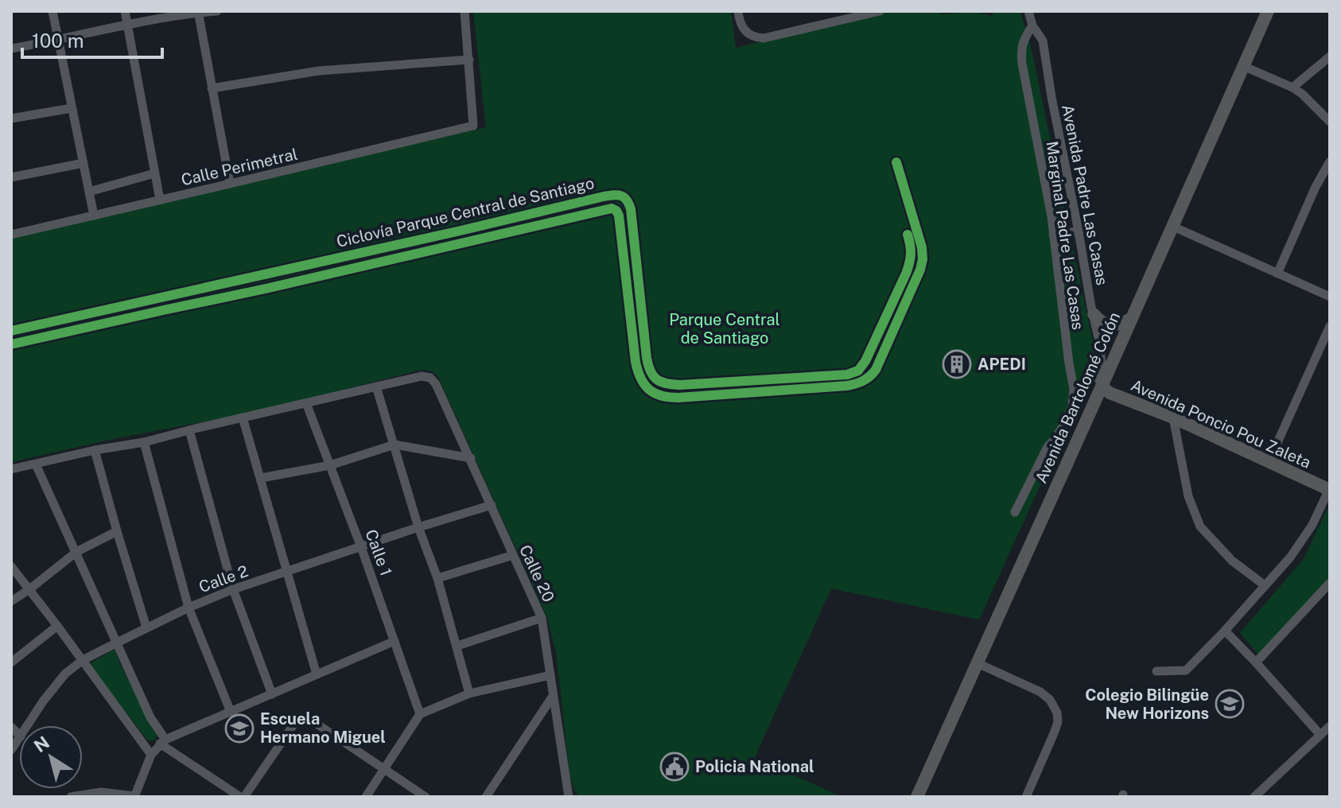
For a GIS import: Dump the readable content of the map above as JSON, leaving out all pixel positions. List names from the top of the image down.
{
  "streets": {
    "main road": ["Avenida Bartolomé Colón", "Avenida Poncio Pou Zaleta"],
    "street": [
      "Calle Perimetral",
      "Avenida Padre Las Casas",
      "Marginal Padre Las Casas",
      "Calle 1",
      "Calle 20",
      "Calle 2"
    ],
    "cycle path": ["Ciclovía Parque Central de Santiago"]
  },
  "crossings": [
    ["Avenida Padre Las Casas", "Marginal Padre Las Casas"],
    ["Avenida Padre Las Casas", "Avenida Bartolomé Colón"],
    ["Avenida Padre Las Casas", "Avenida Poncio Pou Zaleta"],
    ["Avenida Bartolomé Colón", "Avenida Poncio Pou Zaleta"],
    ["Calle 1", "Calle 2"],
    ["Calle 20", "Calle 2"]
  ],
  "parks": ["Parque Central de Santiago"],
  "places": {
    "building": ["APEDI"],
    "school or university": ["Colegio Bilingüe New Horizons", "Escuela Hermano Miguel"],
    "public building": ["Policia National"]
  },
  "scale_bar": "100 m",
  "north": "top left"
}
